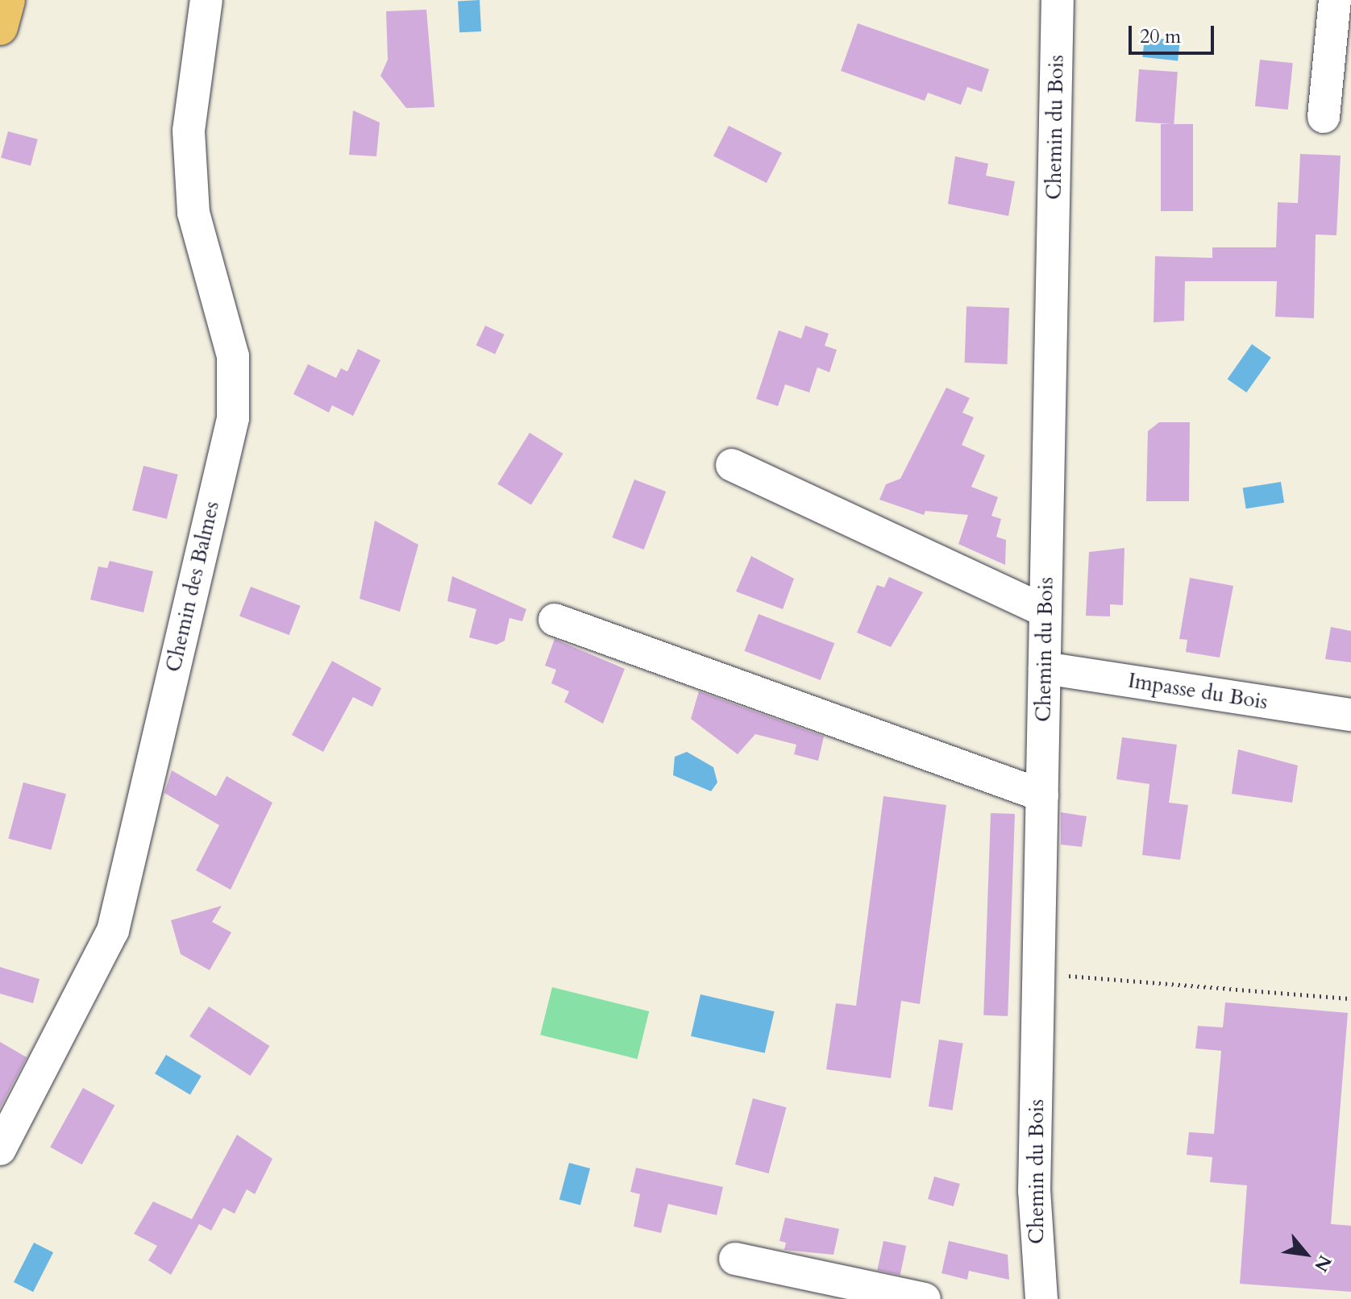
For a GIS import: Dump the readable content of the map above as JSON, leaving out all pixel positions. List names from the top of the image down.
{
  "streets": {
    "street": ["Chemin du Bois", "Chemin des Balmes", "Impasse du Bois"]
  },
  "crossings": [
    ["Chemin du Bois", "Impasse du Bois"]
  ],
  "scale_bar": "20 m",
  "north": "bottom right"
}
